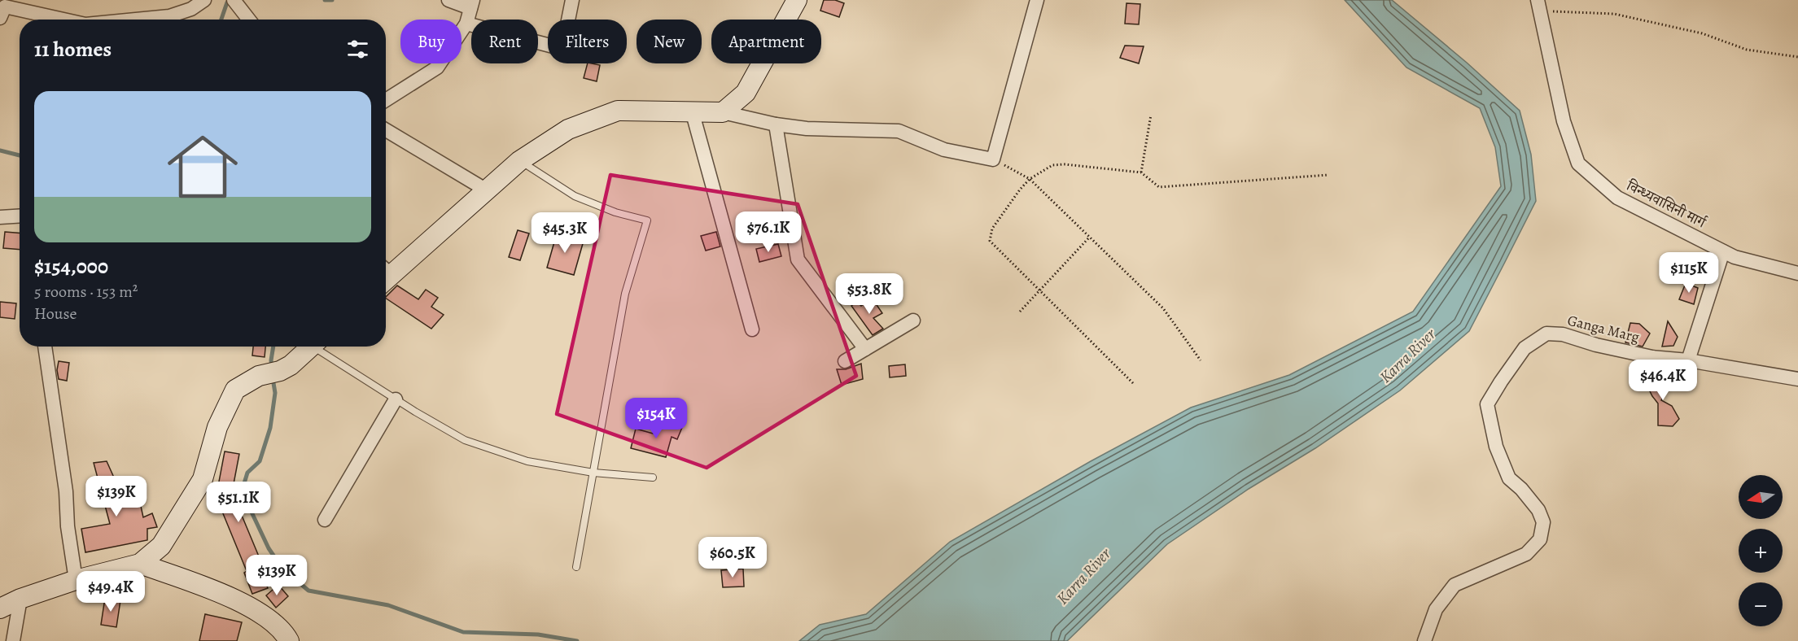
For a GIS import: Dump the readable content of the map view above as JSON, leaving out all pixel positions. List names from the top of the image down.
{
  "streets": {
    "street": ["विन्ध्यवासिनी मार्ग", "Ganga Marg"]
  },
  "water": ["Karra River"],
  "north": "left",
  "page": {
    "chip": [
      "Buy",
      "Rent",
      "Filters",
      "New",
      "Apartment"
    ],
    "heading": "11 homes",
    "list": [
      {
        "name": "$154,000",
        "note": "5 rooms · 153 m² · House"
      }
    ],
    "price": [
      "$76.1K",
      "$45.3K",
      "$115K",
      "$53.8K",
      "$46.4K",
      "$154K",
      "$139K",
      "$51.1K",
      "$60.5K",
      "$139K",
      "$49.4K"
    ],
    "map_buttons": ["+", "−"]
  }
}
